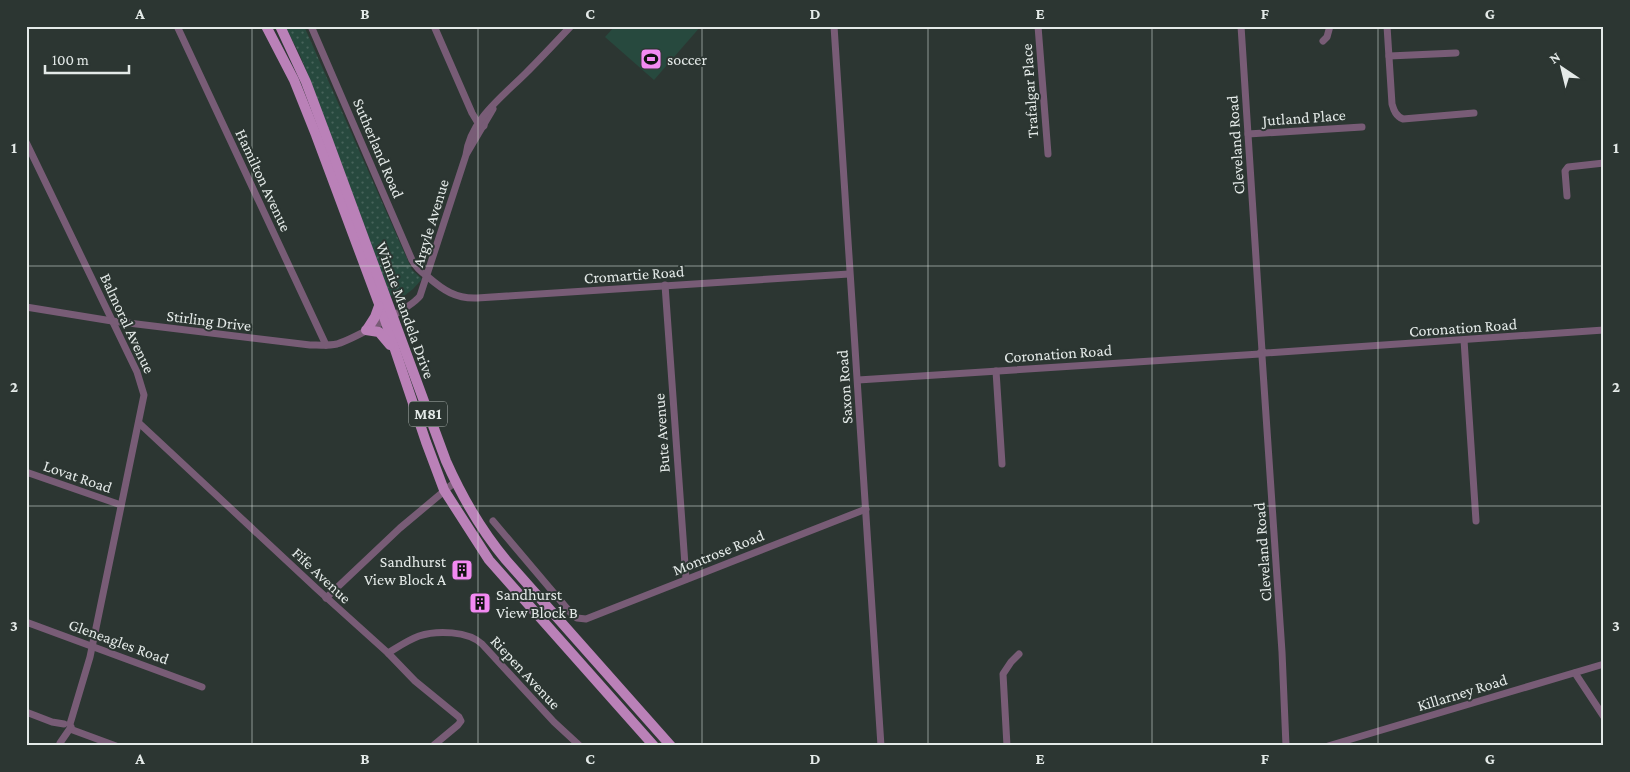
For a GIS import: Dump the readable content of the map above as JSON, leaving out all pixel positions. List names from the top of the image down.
{
  "streets": {
    "main road": ["Winnie Mandela Drive", "M81"],
    "street": [
      "Trafalgar Place",
      "Jutland Place",
      "Cleveland Road",
      "Sutherland Road",
      "Hamilton Avenue",
      "Argyle Avenue",
      "Cromartie Road",
      "Stirling Drive",
      "Balmoral Avenue",
      "Coronation Road",
      "Saxon Road",
      "Bute Avenue",
      "Lovat Road",
      "Montrose Road",
      "Fife Avenue",
      "Gleneagles Road",
      "Riepen Avenue",
      "Killarney Road"
    ]
  },
  "crossings": [
    ["Jutland Place", "Cleveland Road"],
    ["Cleveland Road", "Coronation Road"],
    ["Sutherland Road", "Argyle Avenue"],
    ["Sutherland Road", "Cromartie Road"],
    ["Hamilton Avenue", "Stirling Drive"],
    ["Argyle Avenue", "Cromartie Road"],
    ["Argyle Avenue", "Winnie Mandela Drive"],
    ["Argyle Avenue", "Stirling Drive"],
    ["Cromartie Road", "Saxon Road"],
    ["Cromartie Road", "Bute Avenue"],
    ["Winnie Mandela Drive", "Stirling Drive"],
    ["Stirling Drive", "Balmoral Avenue"],
    ["Balmoral Avenue", "Lovat Road"],
    ["Balmoral Avenue", "Fife Avenue"],
    ["Balmoral Avenue", "Gleneagles Road"],
    ["Coronation Road", "Saxon Road"],
    ["Saxon Road", "Montrose Road"],
    ["Bute Avenue", "Montrose Road"],
    ["Fife Avenue", "Riepen Avenue"]
  ],
  "places": {
    "sports": ["soccer"],
    "building": ["Sandhurst View Block A", "Sandhurst View Block B"]
  },
  "scale_bar": "100 m",
  "north": "top left",
  "grid": {
    "columns": [
      "A",
      "B",
      "C",
      "D",
      "E",
      "F",
      "G"
    ],
    "rows": ["1", "2", "3"]
  }
}
